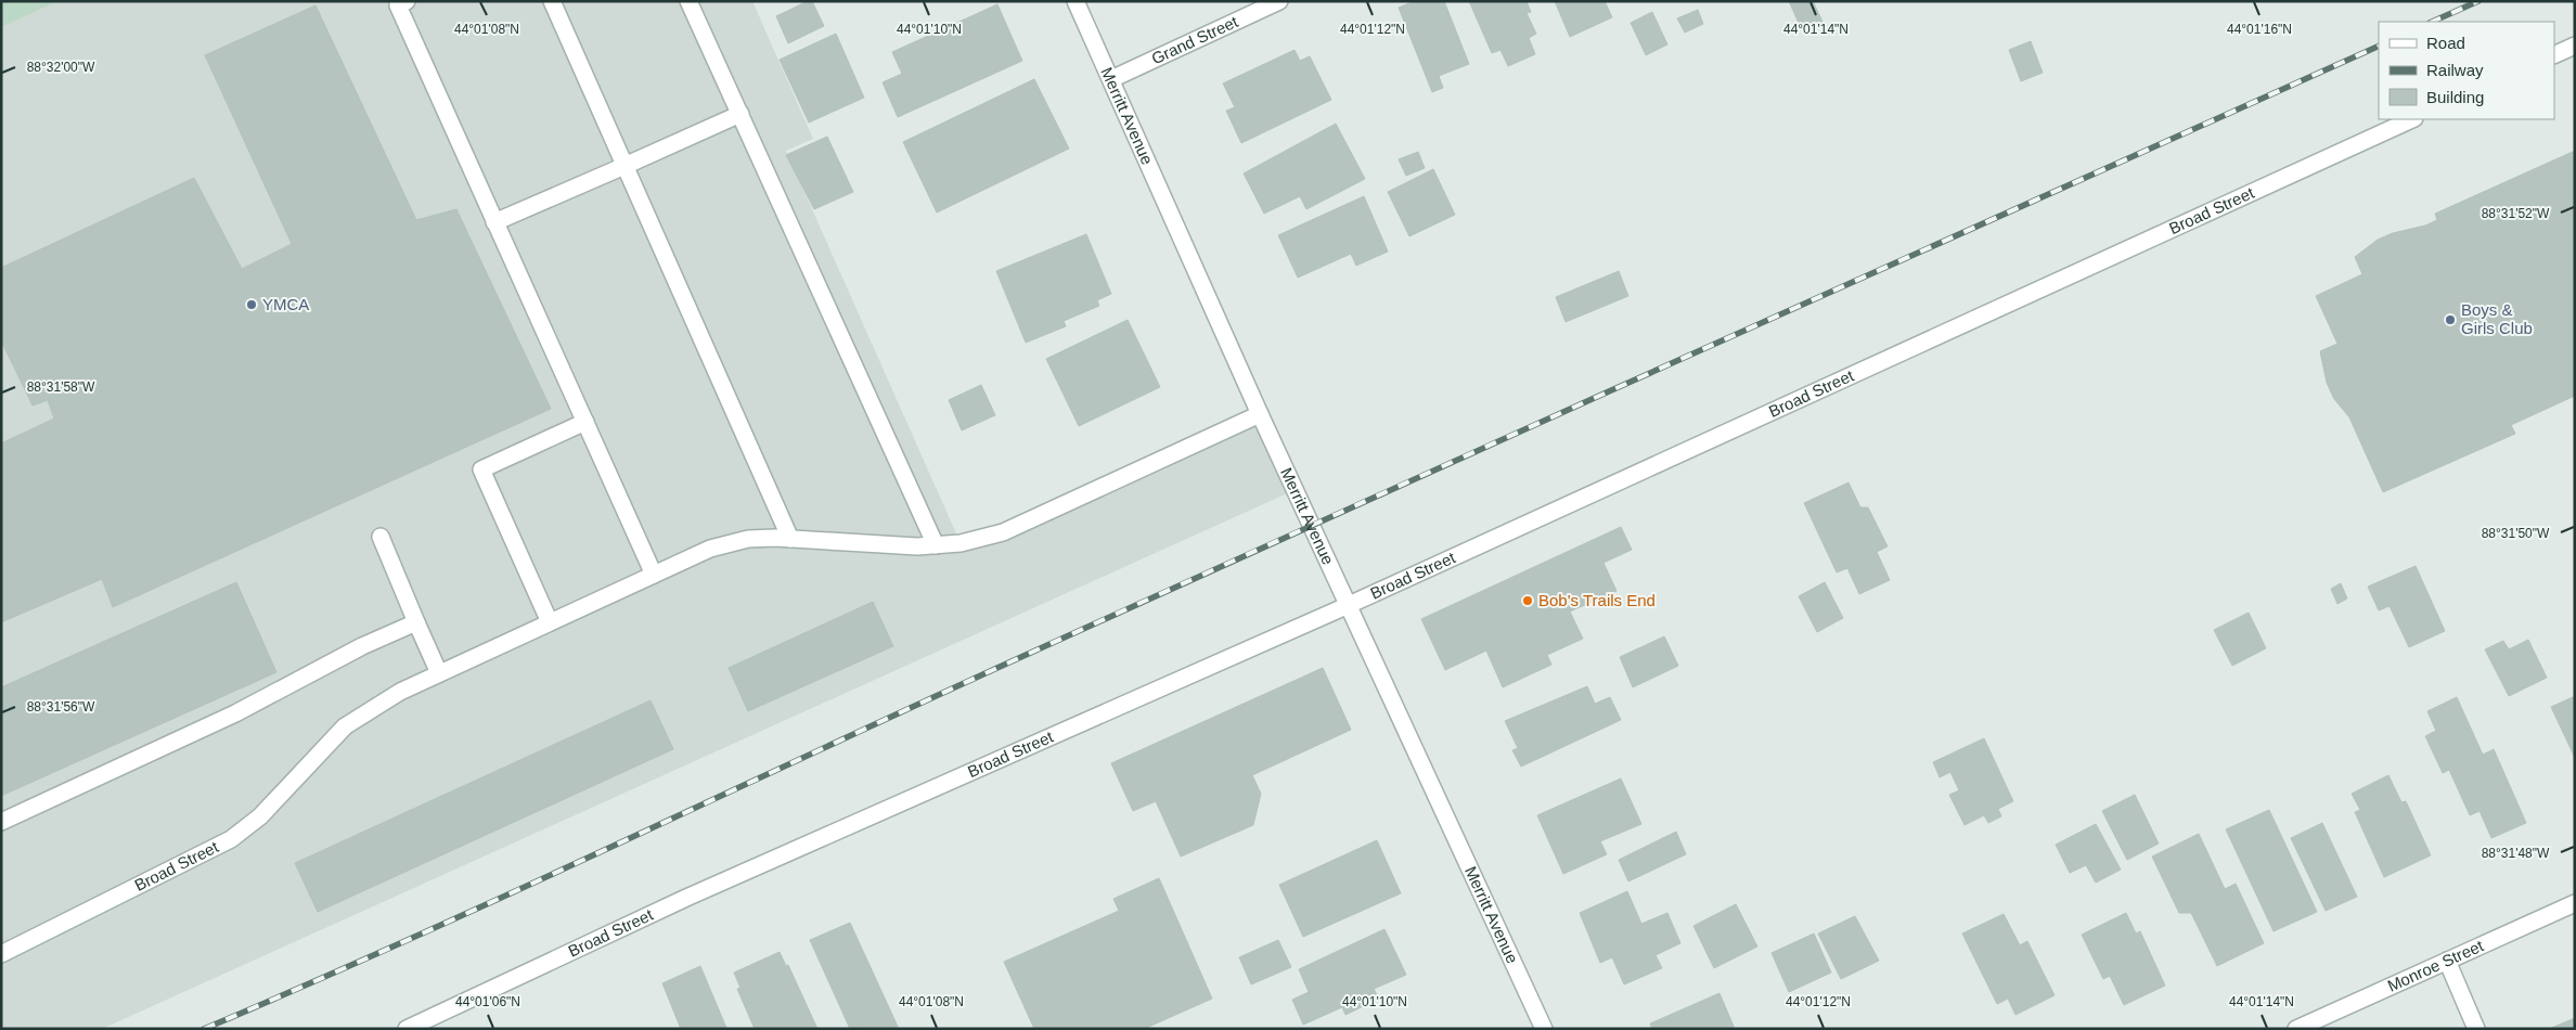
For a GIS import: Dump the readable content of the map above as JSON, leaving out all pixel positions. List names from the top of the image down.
{
  "streets": {
    "street": [
      "Grand Street",
      "Merritt Avenue",
      "Broad Street",
      "Monroe Street"
    ]
  },
  "crossings": [
    ["Grand Street", "Merritt Avenue"],
    ["Merritt Avenue", "Broad Street"]
  ],
  "places": ["YMCA", "Boys & Girls Club", "Bob's Trails End"],
  "legend": ["Road", "Railway", "Building"],
  "coordinates": [
    "44°01'08\"N",
    "44°01'10\"N",
    "44°01'12\"N",
    "44°01'14\"N",
    "44°01'16\"N",
    "88°32'00\"W",
    "88°31'52\"W",
    "88°31'58\"W",
    "88°31'50\"W",
    "88°31'56\"W",
    "88°31'48\"W",
    "44°01'06\"N"
  ]
}
